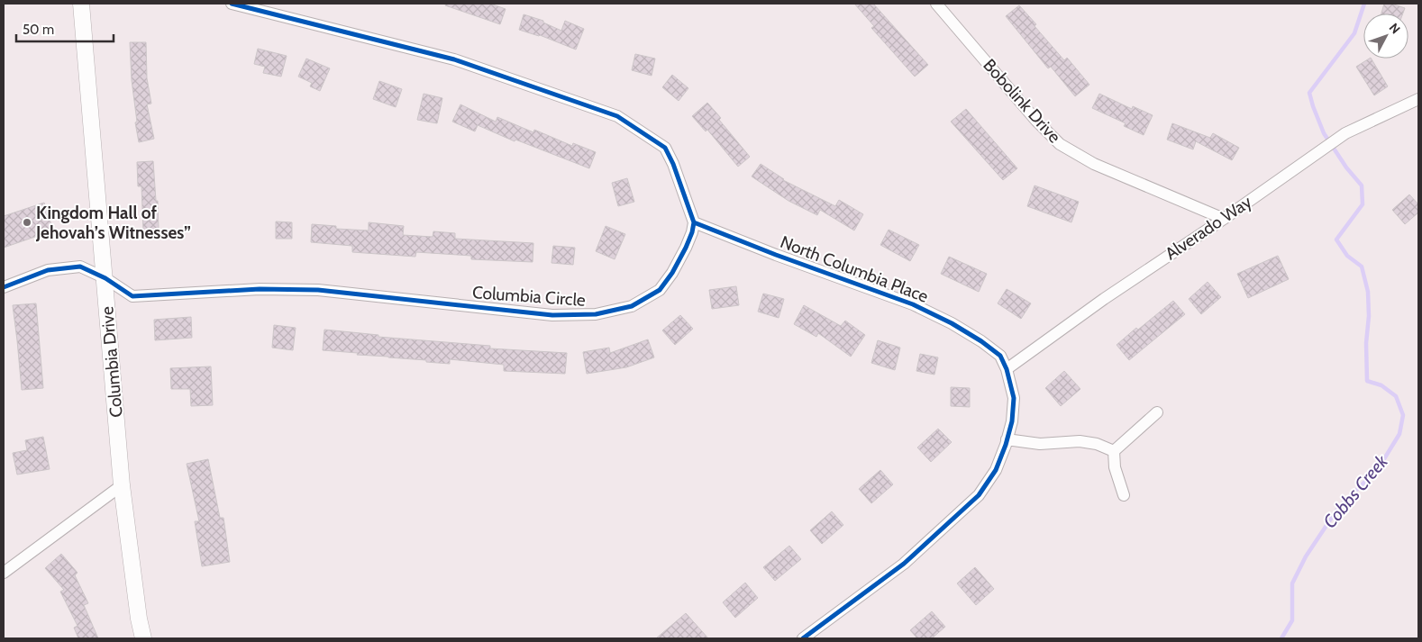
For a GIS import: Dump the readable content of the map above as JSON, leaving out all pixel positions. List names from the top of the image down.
{
  "streets": {
    "main road": ["Columbia Drive"],
    "street": [
      "Bobolink Drive",
      "Alverado Way",
      "North Columbia Place",
      "Columbia Circle"
    ]
  },
  "crossings": [
    ["Bobolink Drive", "Alverado Way"],
    ["Alverado Way", "North Columbia Place"],
    ["North Columbia Place", "Columbia Circle"],
    ["Columbia Circle", "Columbia Drive"]
  ],
  "water": ["Cobbs Creek"],
  "places": ["Kingdom Hall of Jehovah’s Witnesses”"],
  "scale_bar": "50 m",
  "north": "top right"
}
